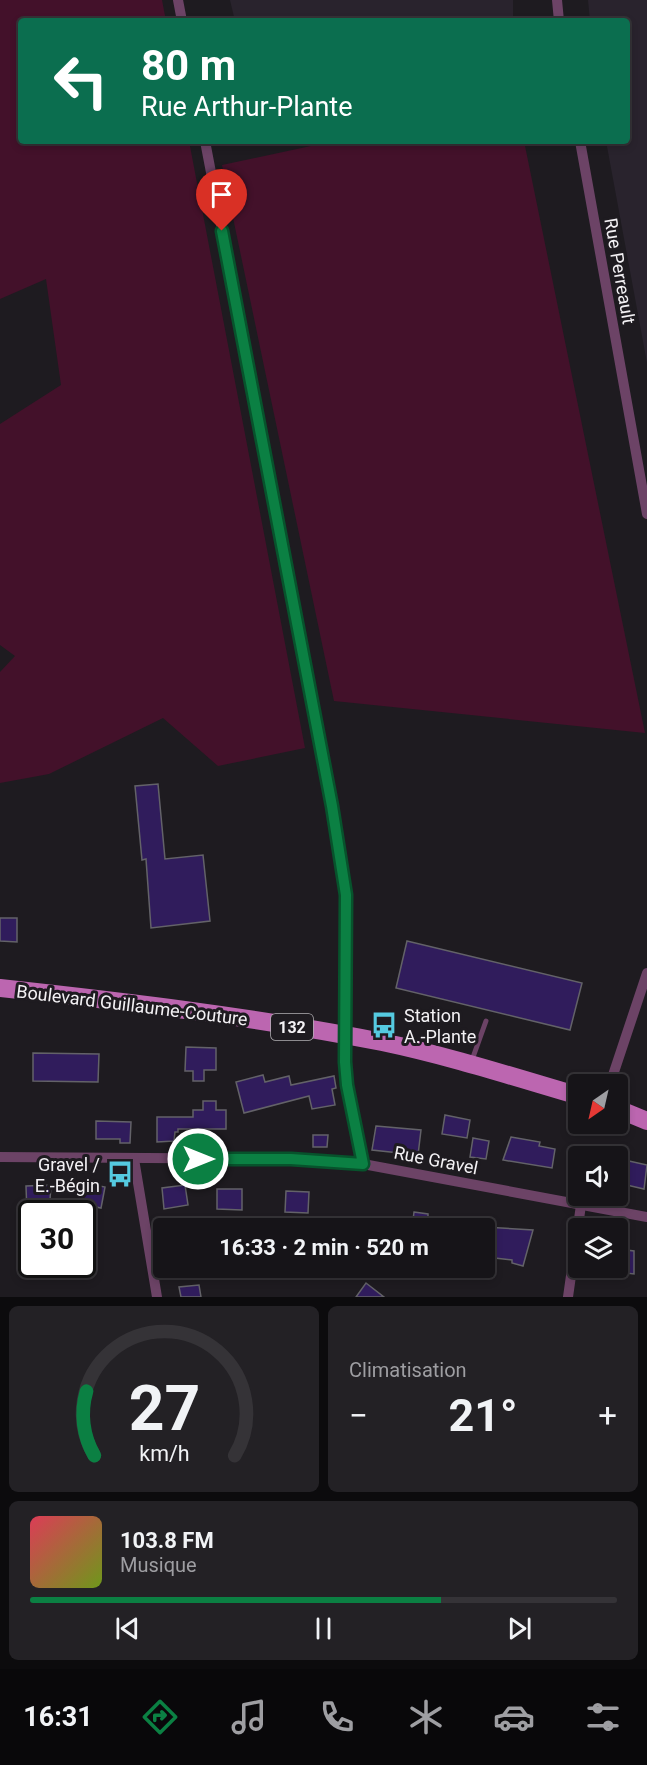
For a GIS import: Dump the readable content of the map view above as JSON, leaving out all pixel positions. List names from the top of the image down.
{
  "streets": {
    "main road": ["Boulevard Guillaume-Couture", "132"],
    "street": ["Rue Perreault", "Rue Gravel"]
  },
  "places": {
    "bus stop": ["Station A.-Plante", "Gravel / E.-Bégin"]
  },
  "north": "bottom left",
  "page": {
    "turn": ["80 m", "Rue Arthur-Plante"],
    "limit": "30",
    "trip": "16:33 · 2 min · 520 m",
    "tile": "Climatisation",
    "heat": ["−", "21°", "+"],
    "song": ["103.8 FM", "Musique"],
    "tabs": "16:31",
    "gauge": ["27", "km/h"]
  }
}
